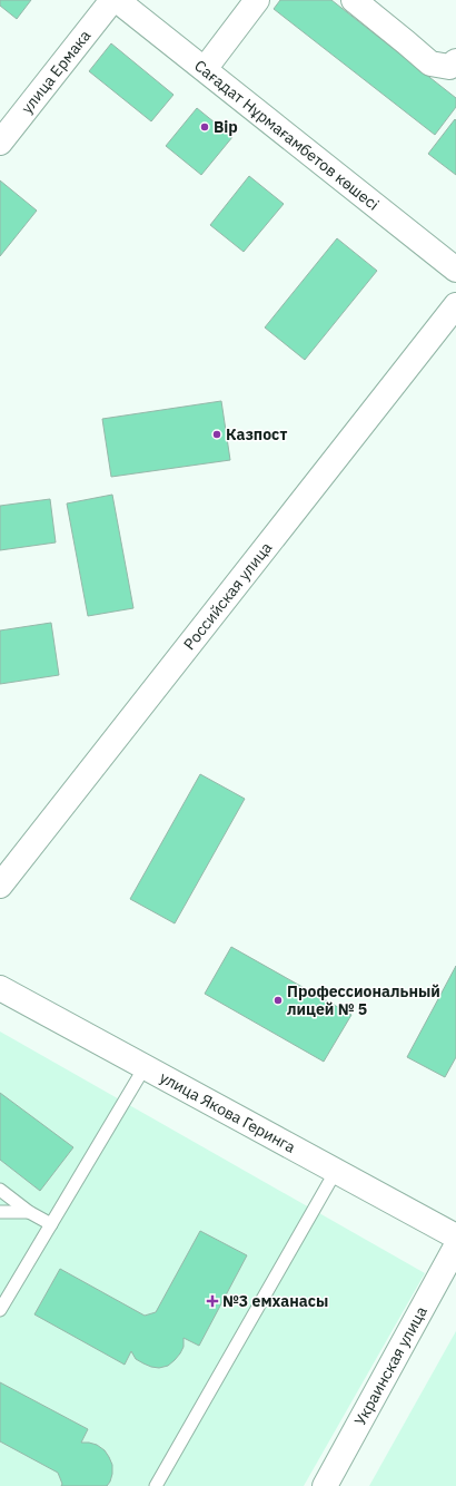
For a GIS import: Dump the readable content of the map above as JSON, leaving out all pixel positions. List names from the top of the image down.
{
  "streets": {
    "street": [
      "улица Ермака",
      "Сағадат Нұрмағамбетов көшесі",
      "Российская улица",
      "улица Якова Геринга",
      "Украинская улица"
    ]
  },
  "places": {
    "other": ["Bip", "Казпост", "Профессиональный лицей № 5"],
    "health": ["№3 емханасы"]
  }
}
